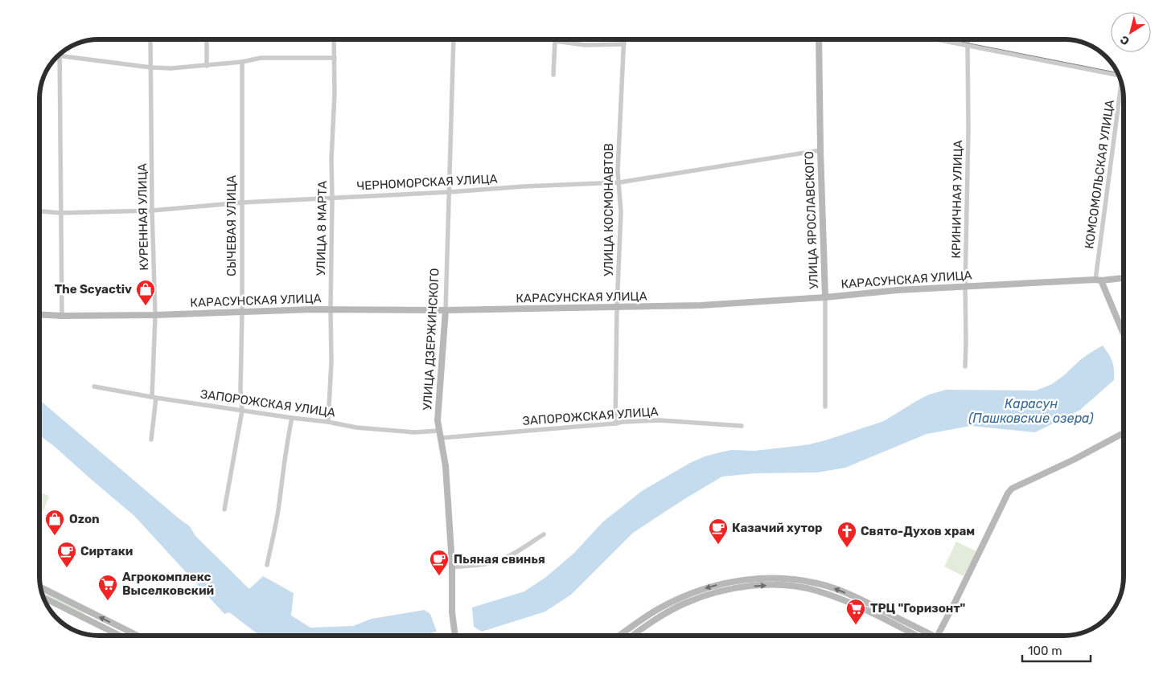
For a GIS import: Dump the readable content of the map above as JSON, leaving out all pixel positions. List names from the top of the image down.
{
  "streets": {
    "street": [
      "КОМСОМОЛЬСКАЯ УЛИЦА",
      "ЧЕРНОМОРСКАЯ УЛИЦА",
      "КРИНИЧНАЯ УЛИЦА",
      "УЛИЦА КОСМОНАВТОВ",
      "КУРЕННАЯ УЛИЦА",
      "УЛИЦА ЯРОСЛАВСКОГО",
      "СЫЧЕВАЯ УЛИЦА",
      "УЛИЦА 8 МАРТА",
      "КАРАСУНСКАЯ УЛИЦА",
      "УЛИЦА ДЗЕРЖИНСКОГО",
      "ЗАПОРОЖСКАЯ УЛИЦА"
    ]
  },
  "crossings": [
    ["КОМСОМОЛЬСКАЯ УЛИЦА", "КАРАСУНСКАЯ УЛИЦА"],
    ["ЧЕРНОМОРСКАЯ УЛИЦА", "УЛИЦА КОСМОНАВТОВ"],
    ["ЧЕРНОМОРСКАЯ УЛИЦА", "КУРЕННАЯ УЛИЦА"],
    ["ЧЕРНОМОРСКАЯ УЛИЦА", "УЛИЦА ЯРОСЛАВСКОГО"],
    ["ЧЕРНОМОРСКАЯ УЛИЦА", "СЫЧЕВАЯ УЛИЦА"],
    ["ЧЕРНОМОРСКАЯ УЛИЦА", "УЛИЦА 8 МАРТА"],
    ["ЧЕРНОМОРСКАЯ УЛИЦА", "УЛИЦА ДЗЕРЖИНСКОГО"],
    ["КРИНИЧНАЯ УЛИЦА", "КАРАСУНСКАЯ УЛИЦА"],
    ["УЛИЦА КОСМОНАВТОВ", "КАРАСУНСКАЯ УЛИЦА"],
    ["УЛИЦА КОСМОНАВТОВ", "ЗАПОРОЖСКАЯ УЛИЦА"],
    ["КУРЕННАЯ УЛИЦА", "КАРАСУНСКАЯ УЛИЦА"],
    ["КУРЕННАЯ УЛИЦА", "ЗАПОРОЖСКАЯ УЛИЦА"],
    ["УЛИЦА ЯРОСЛАВСКОГО", "КАРАСУНСКАЯ УЛИЦА"],
    ["СЫЧЕВАЯ УЛИЦА", "КАРАСУНСКАЯ УЛИЦА"],
    ["СЫЧЕВАЯ УЛИЦА", "ЗАПОРОЖСКАЯ УЛИЦА"],
    ["УЛИЦА 8 МАРТА", "КАРАСУНСКАЯ УЛИЦА"],
    ["УЛИЦА 8 МАРТА", "ЗАПОРОЖСКАЯ УЛИЦА"],
    ["КАРАСУНСКАЯ УЛИЦА", "УЛИЦА ДЗЕРЖИНСКОГО"],
    ["УЛИЦА ДЗЕРЖИНСКОГО", "ЗАПОРОЖСКАЯ УЛИЦА"]
  ],
  "water": ["Карасун (Пашковские озера)"],
  "places": {
    "shop": ["The Scyactiv", "Ozon"],
    "cafe": ["Казачий хутор", "Сиртаки", "Пьяная свинья"],
    "church": ["Свято-Духов храм"],
    "supermarket": ["Агрокомплекс Выселковский", "ТРЦ \"Горизонт\""]
  },
  "scale_bar": "100 m",
  "north": "bottom left"
}
